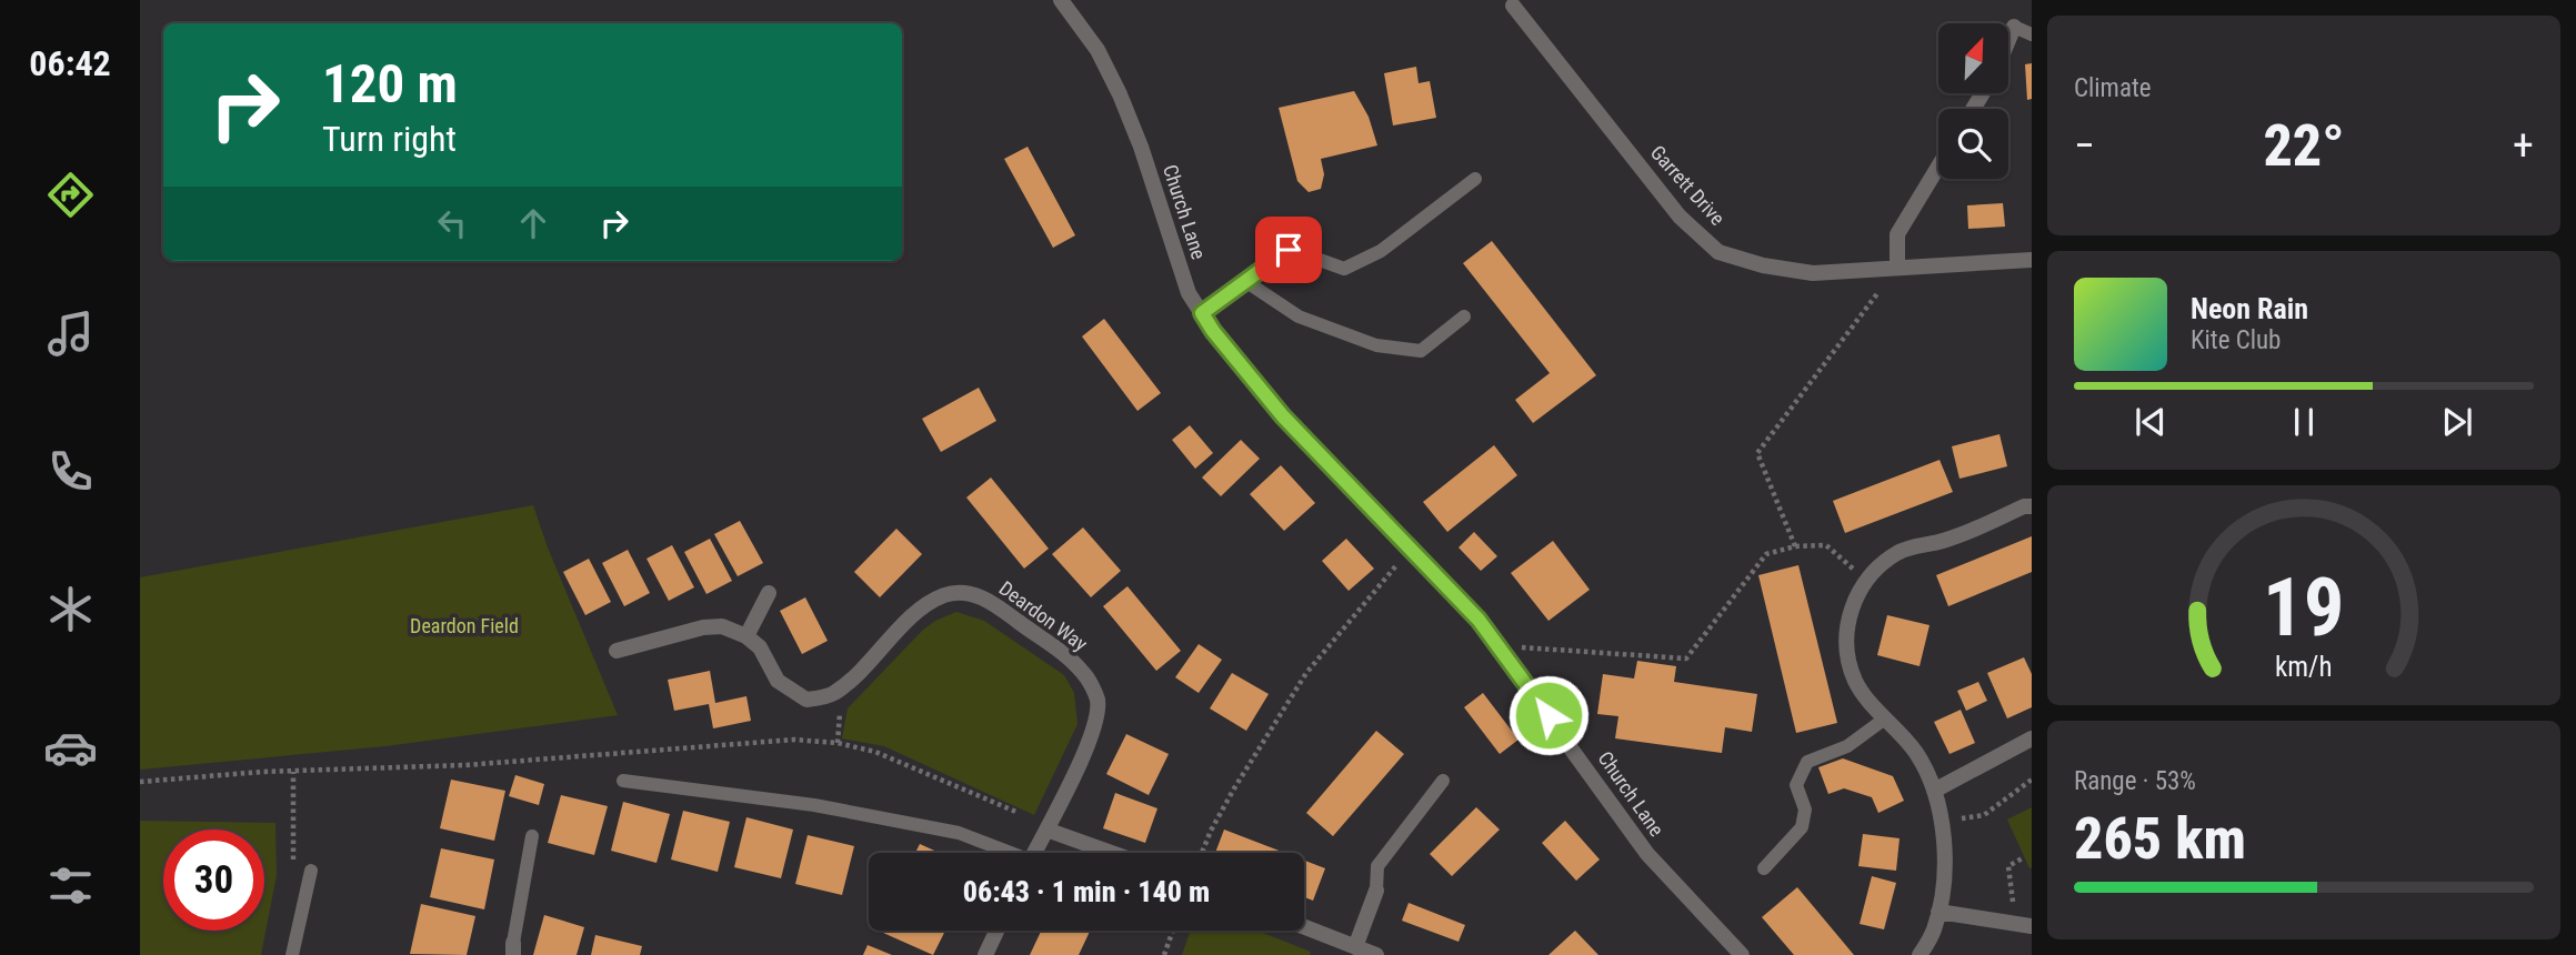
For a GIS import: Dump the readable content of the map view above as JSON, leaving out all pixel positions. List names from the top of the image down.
{
  "streets": {
    "street": ["Garrett Drive", "Church Lane", "Deardon Way"]
  },
  "parks": ["Deardon Field"],
  "north": "top right",
  "page": {
    "tabs": "06:42",
    "tile": [
      "Climate",
      ["Range · 53%", "265 km"]
    ],
    "turn": ["120 m", "Turn right"],
    "heat": ["−", "22°", "+"],
    "song": ["Neon Rain", "Kite Club"],
    "limit": "30",
    "trip": "06:43 · 1 min · 140 m",
    "gauge": ["19", "km/h"]
  }
}
